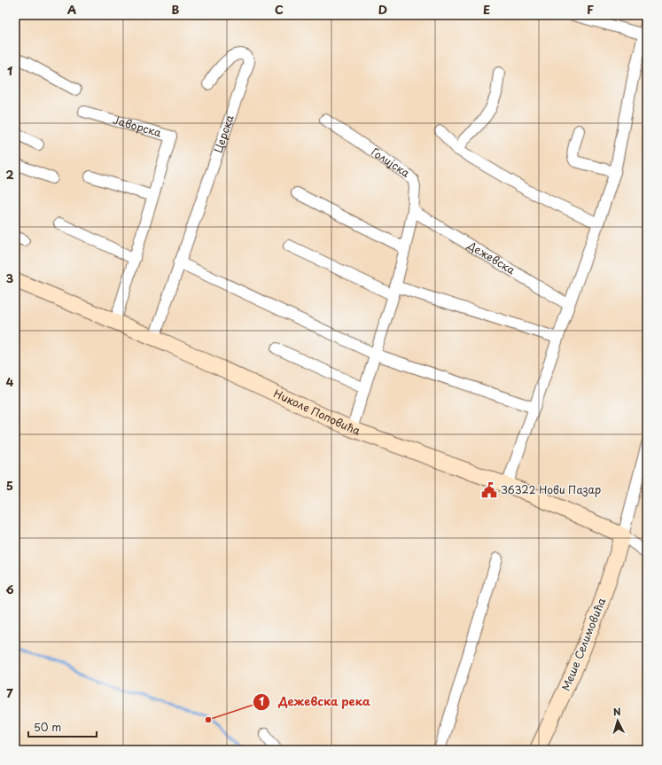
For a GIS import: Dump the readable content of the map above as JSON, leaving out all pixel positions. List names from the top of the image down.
{
  "streets": {
    "main road": ["Николе Поповића", "Меше Селимовића"],
    "street": [
      "Јаворска",
      "Церска",
      "Голијска",
      "Дежевска"
    ]
  },
  "crossings": [
    ["Јаворска", "Николе Поповића"],
    ["Церска", "Николе Поповића"],
    ["Голијска", "Дежевска"],
    ["Голијска", "Николе Поповића"],
    ["Николе Поповића", "Меше Селимовића"]
  ],
  "places": {
    "public building": ["36322 Нови Пазар"],
    "other": ["Дежевска река"]
  },
  "scale_bar": "50 m",
  "north": "top",
  "grid": {
    "columns": [
      "A",
      "B",
      "C",
      "D",
      "E",
      "F"
    ],
    "rows": [
      "1",
      "2",
      "3",
      "4",
      "5",
      "6",
      "7"
    ]
  }
}
